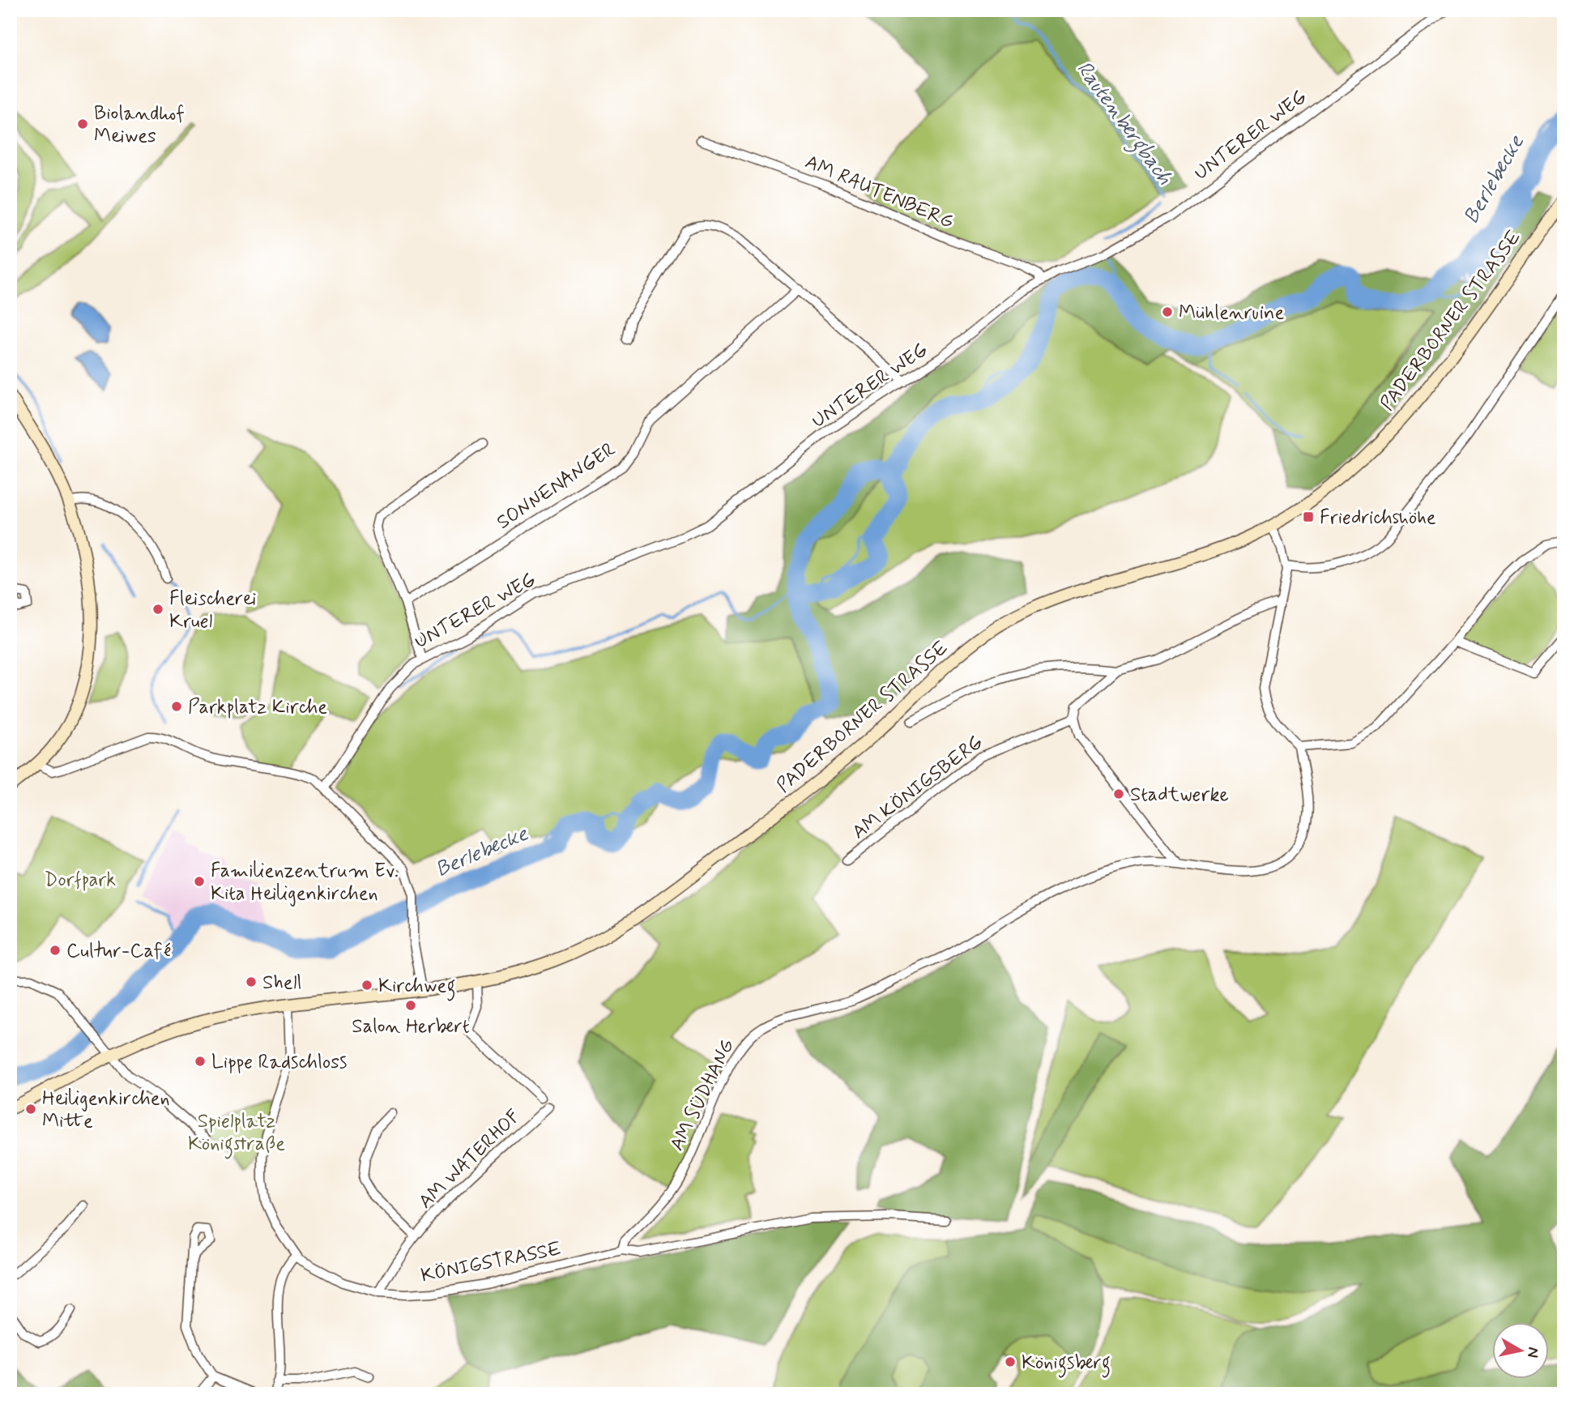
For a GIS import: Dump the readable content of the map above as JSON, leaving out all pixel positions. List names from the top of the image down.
{
  "streets": {
    "main road": ["PADERBORNER STRASSE"],
    "street": [
      "UNTERER WEG",
      "AM RAUTENBERG",
      "SONNENANGER",
      "AM KÖNIGSBERG",
      "AM SÜDHANG",
      "AM WATERHOF",
      "KÖNIGSTRASSE"
    ]
  },
  "crossings": [
    ["UNTERER WEG", "AM RAUTENBERG"],
    ["PADERBORNER STRASSE", "KÖNIGSTRASSE"],
    ["AM SÜDHANG", "KÖNIGSTRASSE"],
    ["AM WATERHOF", "KÖNIGSTRASSE"]
  ],
  "water": ["Rautenbergbach", "Berlebecke"],
  "parks": ["Dorfpark", "Spielplatz Königstraße"],
  "places": {
    "other": [
      "Biolandhof Meiwes",
      "Mühlenruine",
      "Fleischerei Kruel",
      "Parkplatz Kirche",
      "Stadtwerke",
      "Familienzentrum Ev. Kita Heiligenkirchen",
      "Cultur-Café",
      "Shell",
      "Kirchweg",
      "Salon Herbert",
      "Lippe Radschloss",
      "Heiligenkirchen Mitte",
      "Königsberg"
    ],
    "transit": ["Friedrichshöhe"]
  },
  "north": "right"
}
